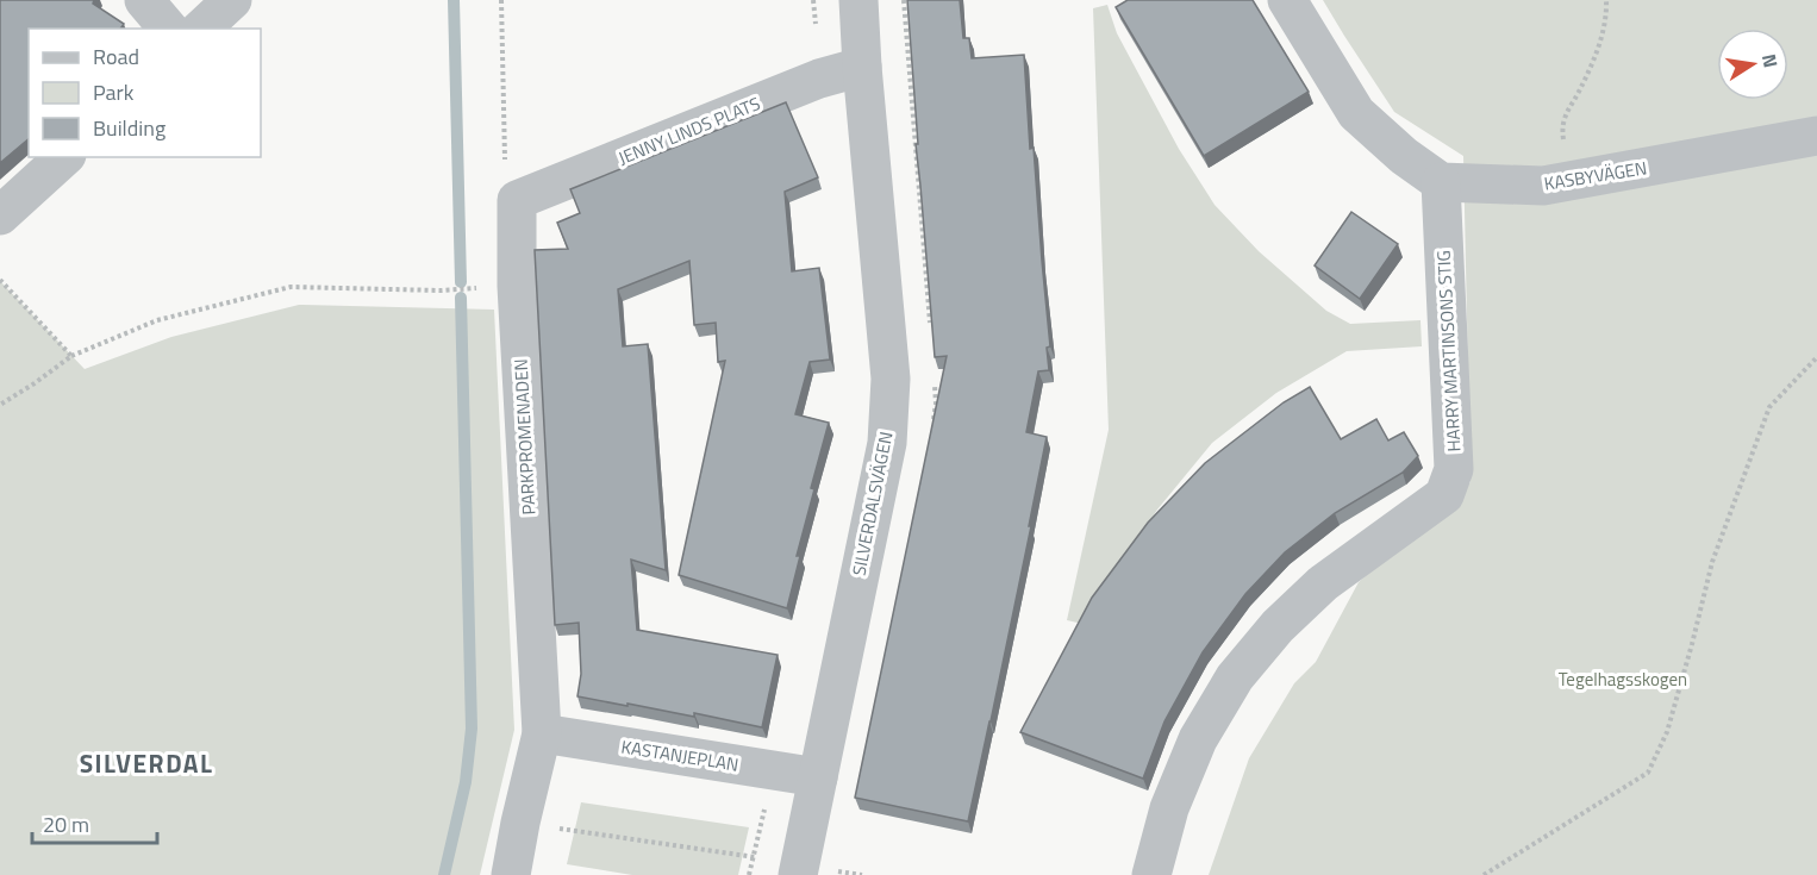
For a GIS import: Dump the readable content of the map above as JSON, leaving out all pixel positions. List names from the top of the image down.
{
  "streets": {
    "street": [
      "JENNY LINDS PLATS",
      "KASBYVÄGEN",
      "HARRY MARTINSONS STIG",
      "PARKPROMENADEN",
      "SILVERDALSVÄGEN",
      "KASTANJEPLAN"
    ]
  },
  "crossings": [
    ["JENNY LINDS PLATS", "PARKPROMENADEN"],
    ["JENNY LINDS PLATS", "SILVERDALSVÄGEN"],
    ["KASBYVÄGEN", "HARRY MARTINSONS STIG"],
    ["PARKPROMENADEN", "KASTANJEPLAN"],
    ["SILVERDALSVÄGEN", "KASTANJEPLAN"]
  ],
  "districts": ["SILVERDAL"],
  "parks": ["Tegelhagsskogen"],
  "legend": ["Road", "Park", "Building"],
  "scale_bar": "20 m",
  "north": "right"
}
